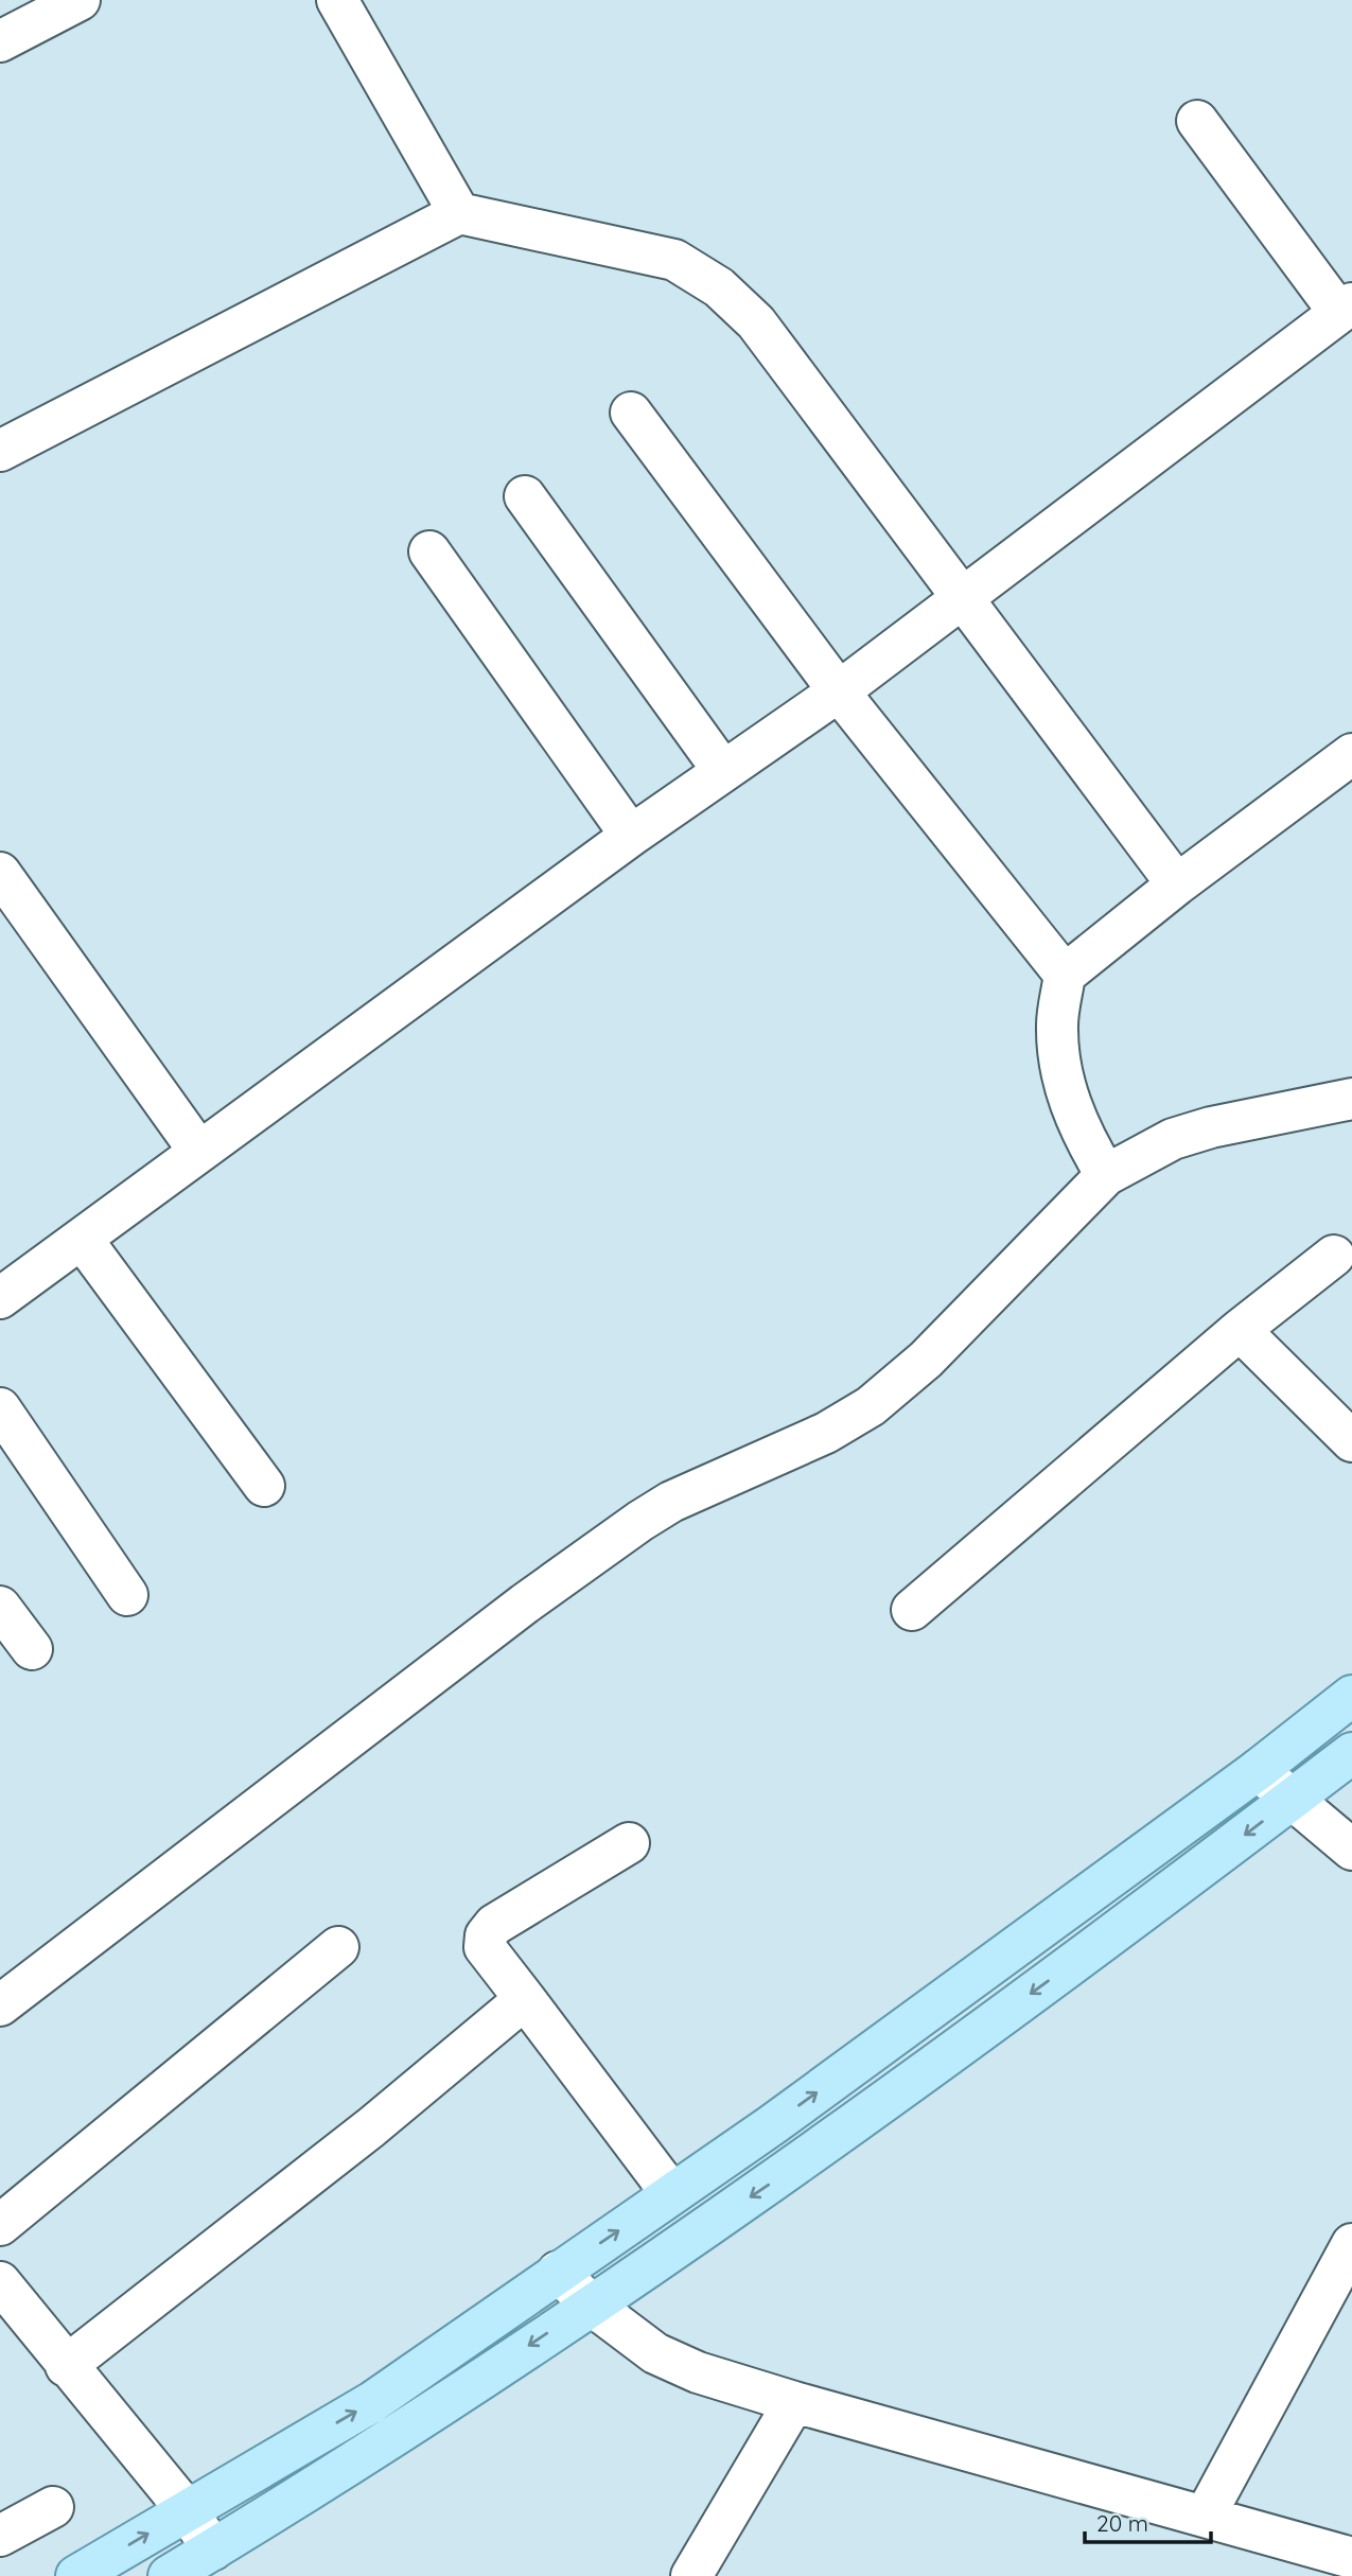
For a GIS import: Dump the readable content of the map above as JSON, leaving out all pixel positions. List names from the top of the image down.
{
  "scale_bar": "20 m"
}
